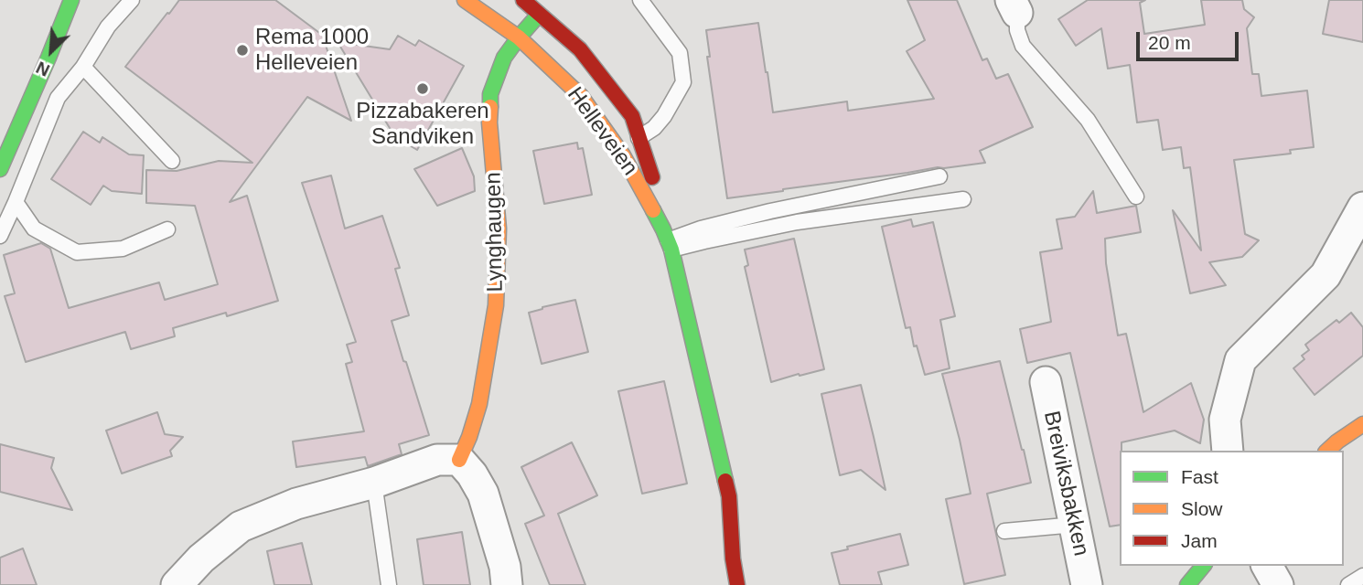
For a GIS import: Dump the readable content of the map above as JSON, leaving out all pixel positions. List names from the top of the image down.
{
  "streets": {
    "main road": ["Helleveien", "Lynghaugen"],
    "street": ["Breiviksbakken"]
  },
  "crossings": [
    ["Helleveien", "Lynghaugen"]
  ],
  "places": ["Rema 1000 Helleveien", "Pizzabakeren Sandviken"],
  "legend": ["Fast", "Slow", "Jam"],
  "scale_bar": "20 m",
  "north": "bottom left"
}
